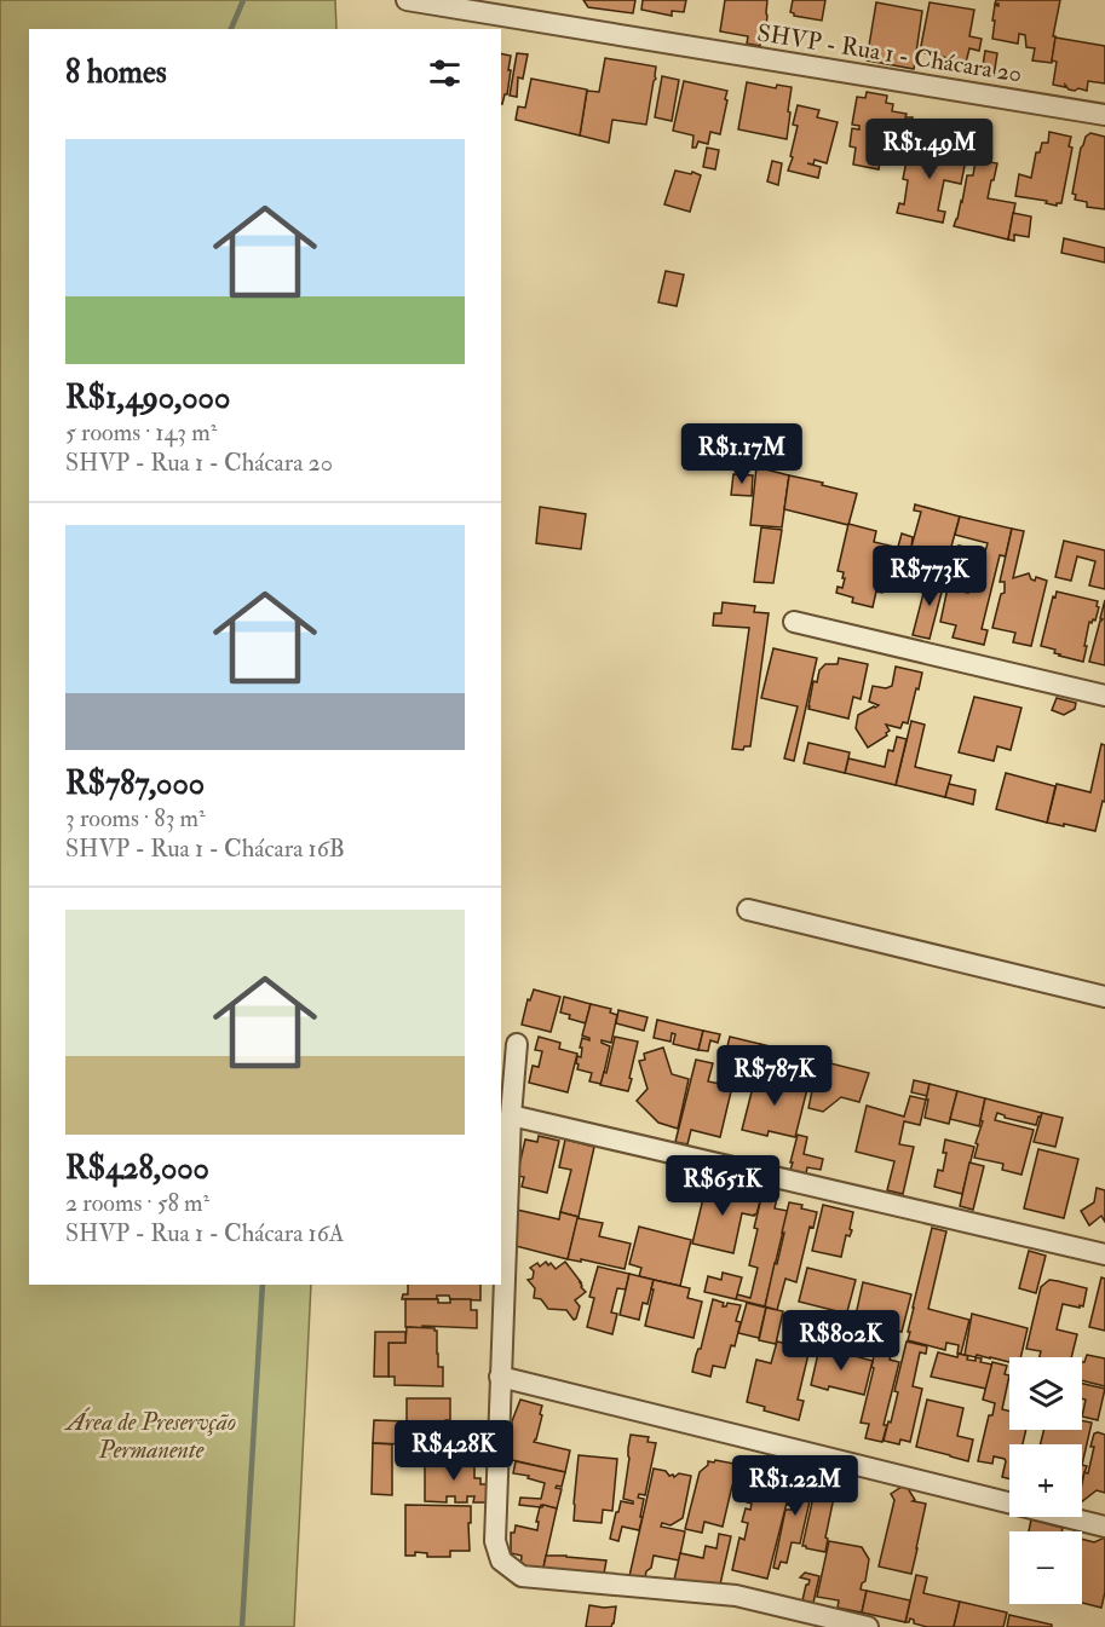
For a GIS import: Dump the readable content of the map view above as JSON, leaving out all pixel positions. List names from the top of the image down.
{
  "streets": {
    "street": ["SHVP - Rua 1 - Chácara 20"]
  },
  "parks": ["Área de Preservção Permanente"],
  "page": {
    "heading": "8 homes",
    "list": [
      {
        "name": "R$1,490,000",
        "note": "5 rooms · 143 m² · SHVP - Rua 1 - Chácara 20"
      },
      {
        "name": "R$787,000",
        "note": "3 rooms · 83 m² · SHVP - Rua 1 - Chácara 16B"
      },
      {
        "name": "R$428,000",
        "note": "2 rooms · 58 m² · SHVP - Rua 1 - Chácara 16A"
      }
    ],
    "price": [
      "R$1.49M",
      "R$1.17M",
      "R$773K",
      "R$787K",
      "R$651K",
      "R$802K",
      "R$428K",
      "R$1.22M"
    ],
    "map_buttons": ["+", "−"]
  }
}
